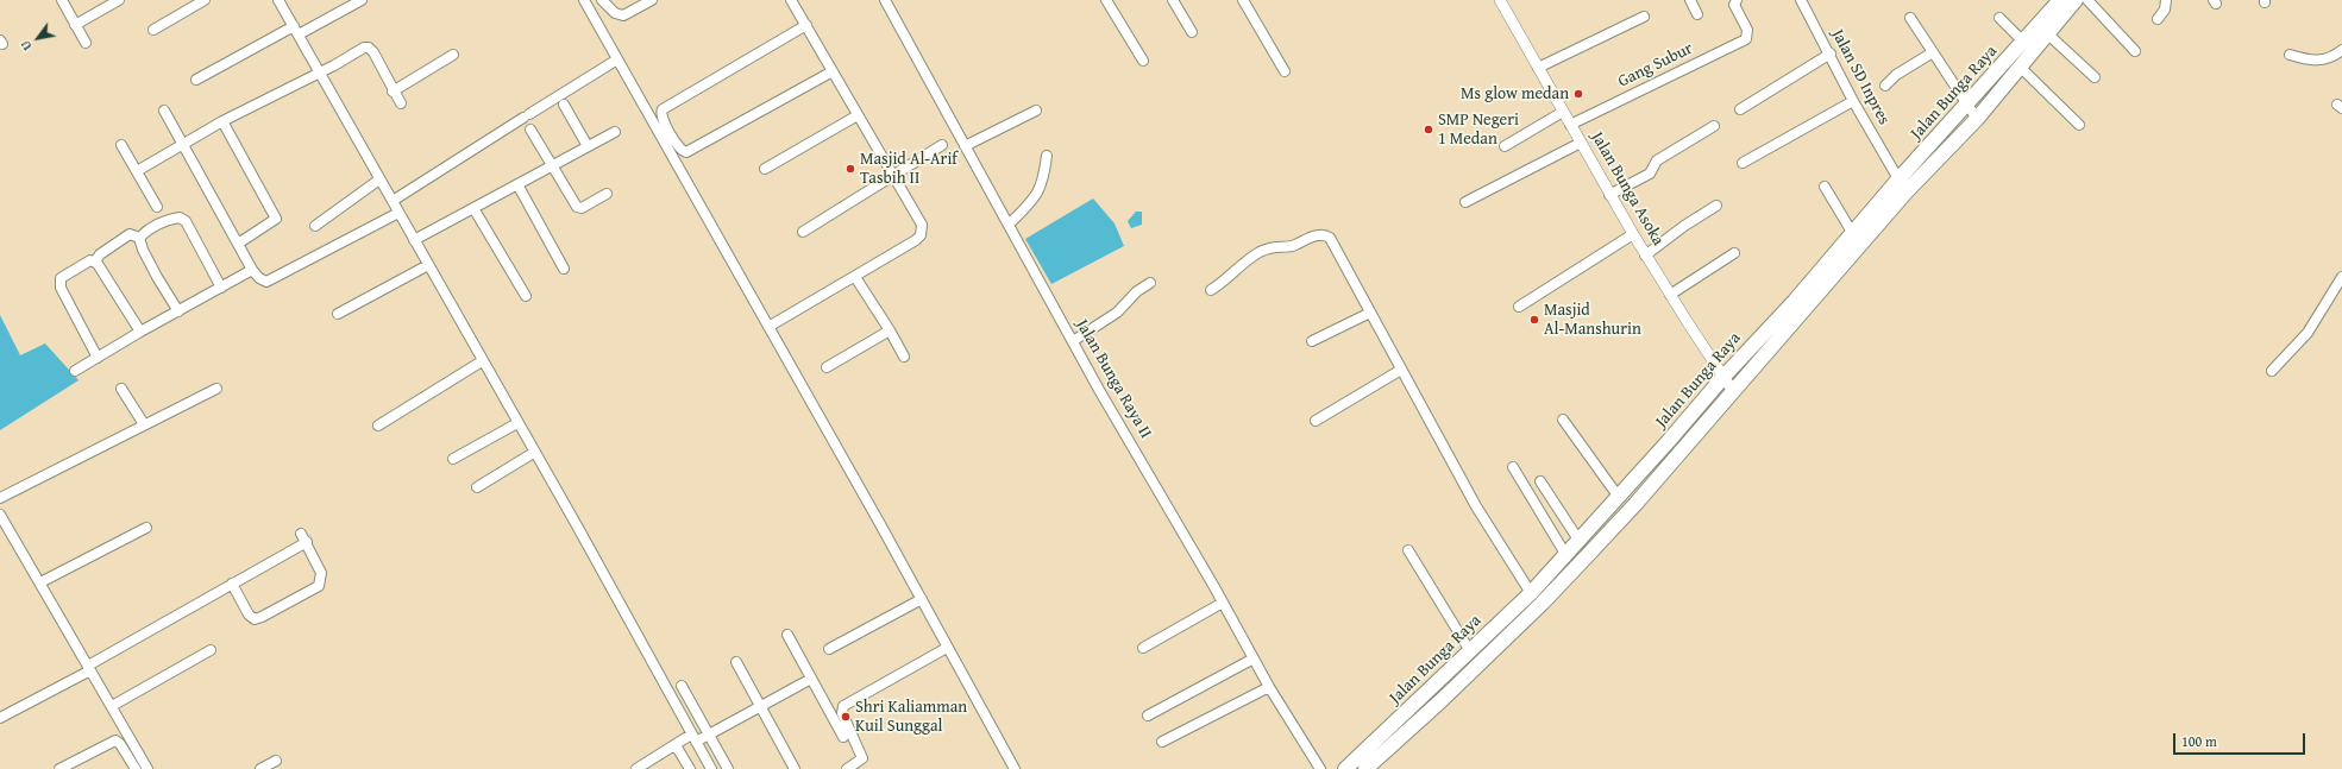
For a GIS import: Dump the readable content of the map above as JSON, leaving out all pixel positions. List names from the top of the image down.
{
  "streets": {
    "main road": ["Jalan Bunga Raya"],
    "street": [
      "Gang Subur",
      "Jalan SD Inpres",
      "Jalan Bunga Asoka",
      "Jalan Bunga Raya II"
    ]
  },
  "crossings": [
    ["Gang Subur", "Jalan Bunga Asoka"],
    ["Jalan SD Inpres", "Jalan Bunga Raya"],
    ["Jalan Bunga Raya", "Jalan Bunga Asoka"]
  ],
  "places": [
    "Ms glow medan",
    "SMP Negeri 1 Medan",
    "Masjid Al-Arif Tasbih II",
    "Masjid Al-Manshurin",
    "Shri Kaliamman Kuil Sunggal"
  ],
  "scale_bar": "100 m",
  "north": "bottom left"
}
